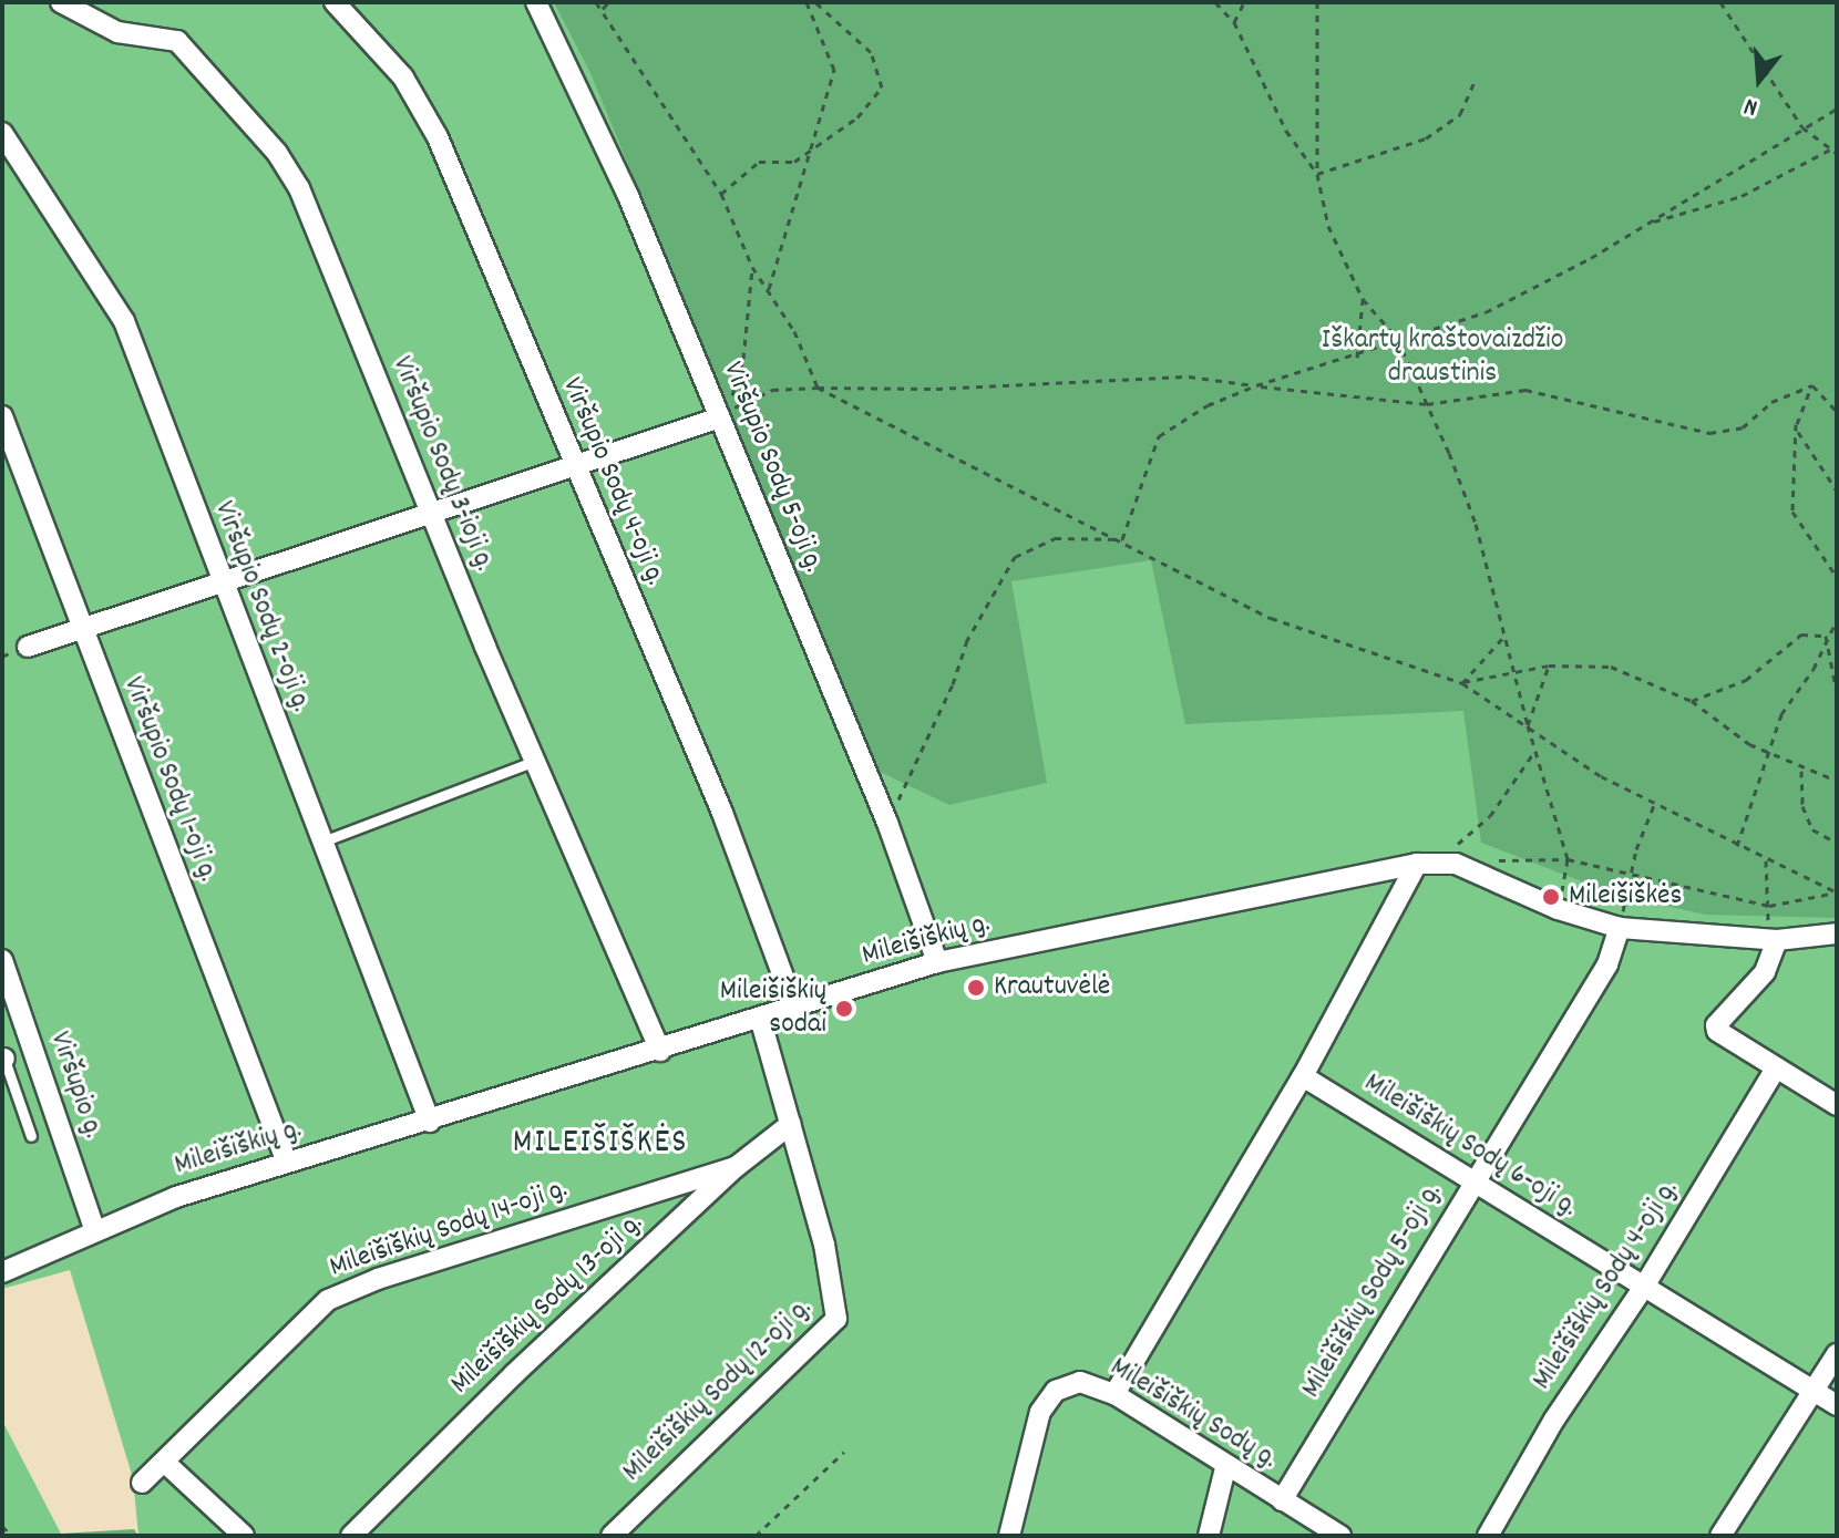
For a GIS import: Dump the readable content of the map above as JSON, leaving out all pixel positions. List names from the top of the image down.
{
  "streets": {
    "street": [
      "Viršupio Sodų 3-ioji g.",
      "Viršupio Sodų 5-oji g.",
      "Viršupio Sodų 4-oji g.",
      "Viršupio Sodų 2-oji g.",
      "Viršupio Sodų 1-oji g.",
      "Mileišiškių g.",
      "Viršupio g.",
      "Mileišiškių Sodų 6-oji g.",
      "Mileišiškių Sodų 14-oji g.",
      "Mileišiškių Sodų 4-oji g.",
      "Mileišiškių Sodų 5-oji g.",
      "Mileišiškių Sodų 13-oji g.",
      "Mileišiškių Sodų 12-oji g.",
      "Mileišiškių Sodų g."
    ]
  },
  "crossings": [
    ["Viršupio Sodų 3-ioji g.", "Mileišiškių g."],
    ["Viršupio Sodų 5-oji g.", "Mileišiškių g."],
    ["Viršupio Sodų 4-oji g.", "Mileišiškių g."],
    ["Viršupio Sodų 2-oji g.", "Mileišiškių g."],
    ["Viršupio Sodų 1-oji g.", "Mileišiškių g."],
    ["Mileišiškių g.", "Viršupio g."],
    ["Mileišiškių g.", "Mileišiškių Sodų 5-oji g."],
    ["Mileišiškių g.", "Mileišiškių Sodų 12-oji g."],
    ["Mileišiškių Sodų 6-oji g.", "Mileišiškių Sodų 4-oji g."],
    ["Mileišiškių Sodų 6-oji g.", "Mileišiškių Sodų 5-oji g."],
    ["Mileišiškių Sodų 14-oji g.", "Mileišiškių Sodų 13-oji g."],
    ["Mileišiškių Sodų 5-oji g.", "Mileišiškių Sodų g."],
    ["Mileišiškių Sodų 13-oji g.", "Mileišiškių Sodų 12-oji g."]
  ],
  "districts": ["MILEIŠIŠKĖS"],
  "parks": ["Iškartų kraštovaizdžio draustinis"],
  "places": ["Mileišiškės", "Krautuvėlė", "Mileišiškių sodai"],
  "north": "bottom"
}
